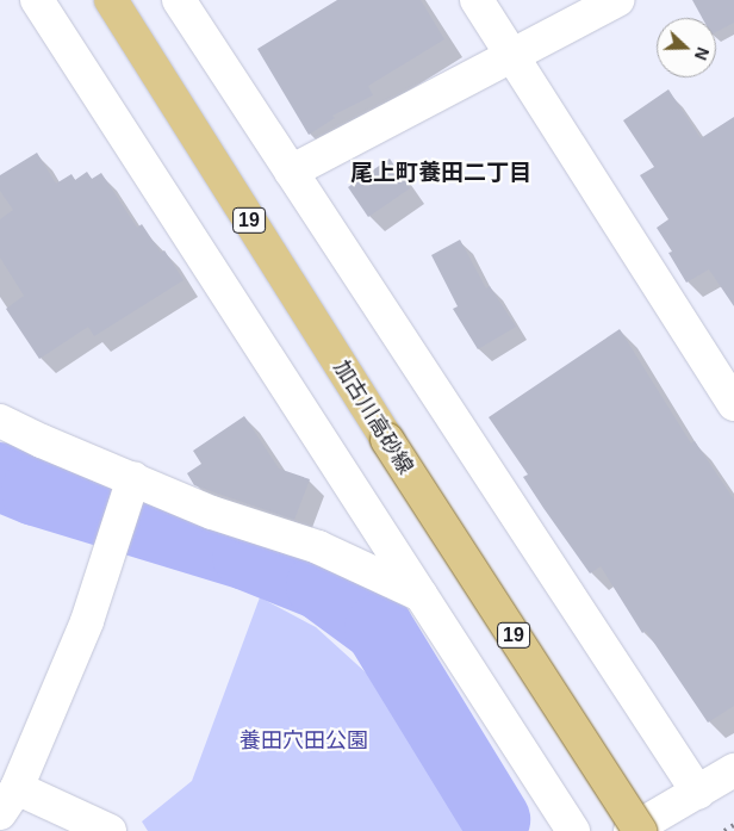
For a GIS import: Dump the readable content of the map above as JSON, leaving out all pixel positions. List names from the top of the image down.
{
  "streets": {
    "main road": ["19", "加古川高砂線"]
  },
  "districts": ["尾上町養田二丁目"],
  "parks": ["養田穴田公園"],
  "north": "right"
}
